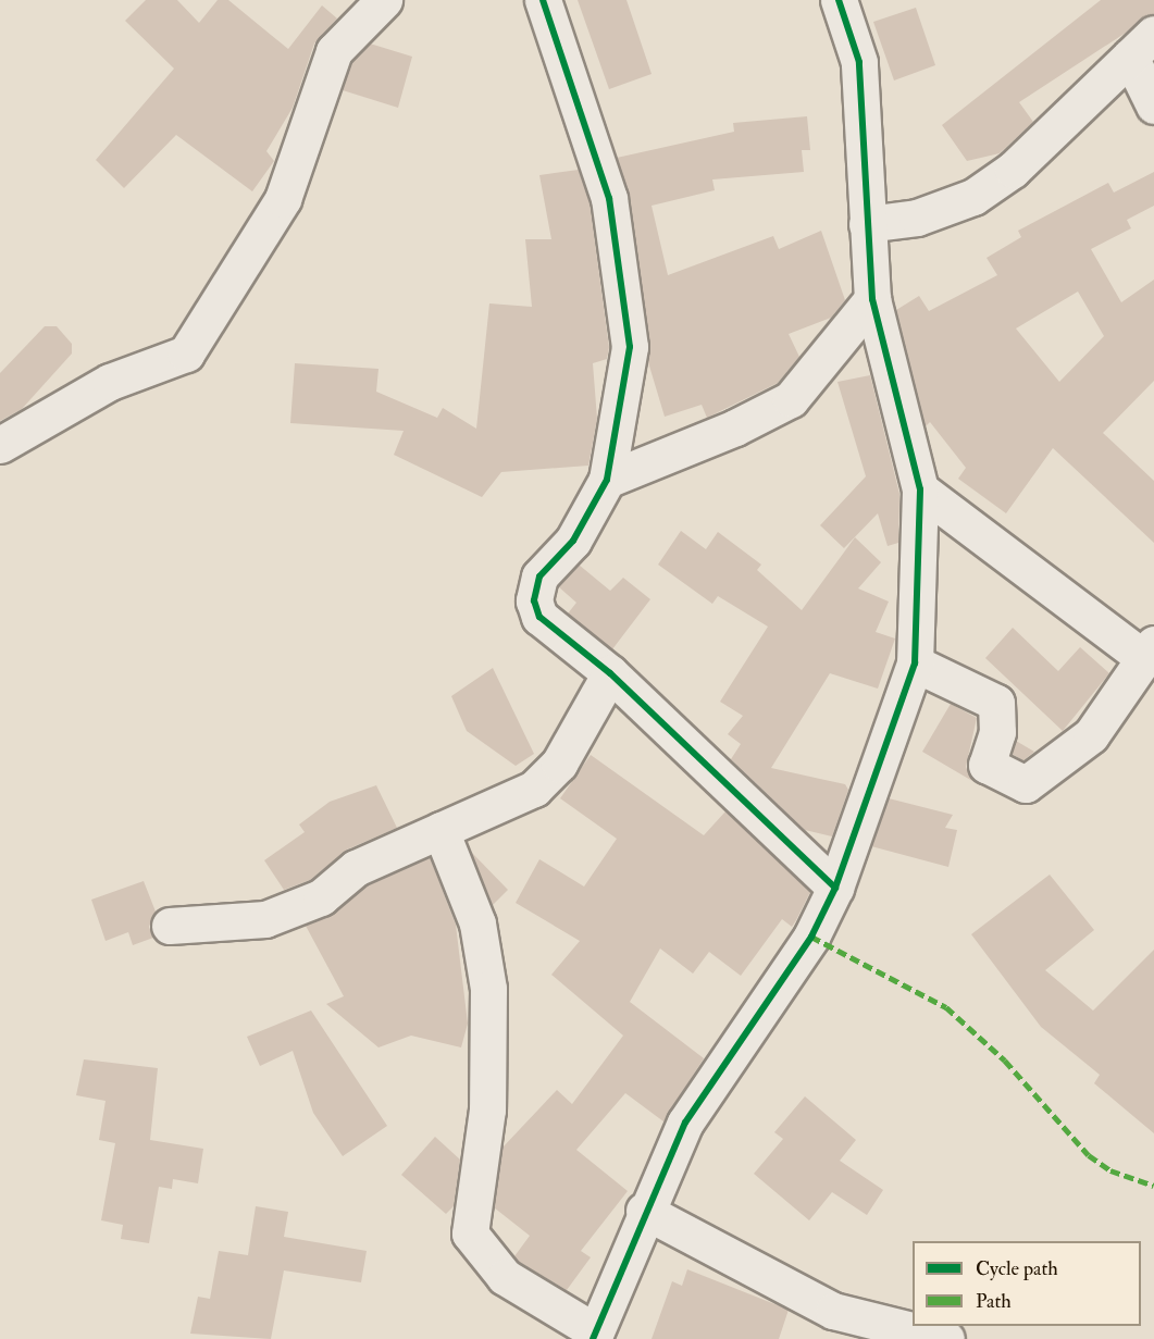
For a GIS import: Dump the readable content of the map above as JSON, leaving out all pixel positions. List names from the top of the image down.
{
  "legend": ["Cycle path", "Path"]
}
